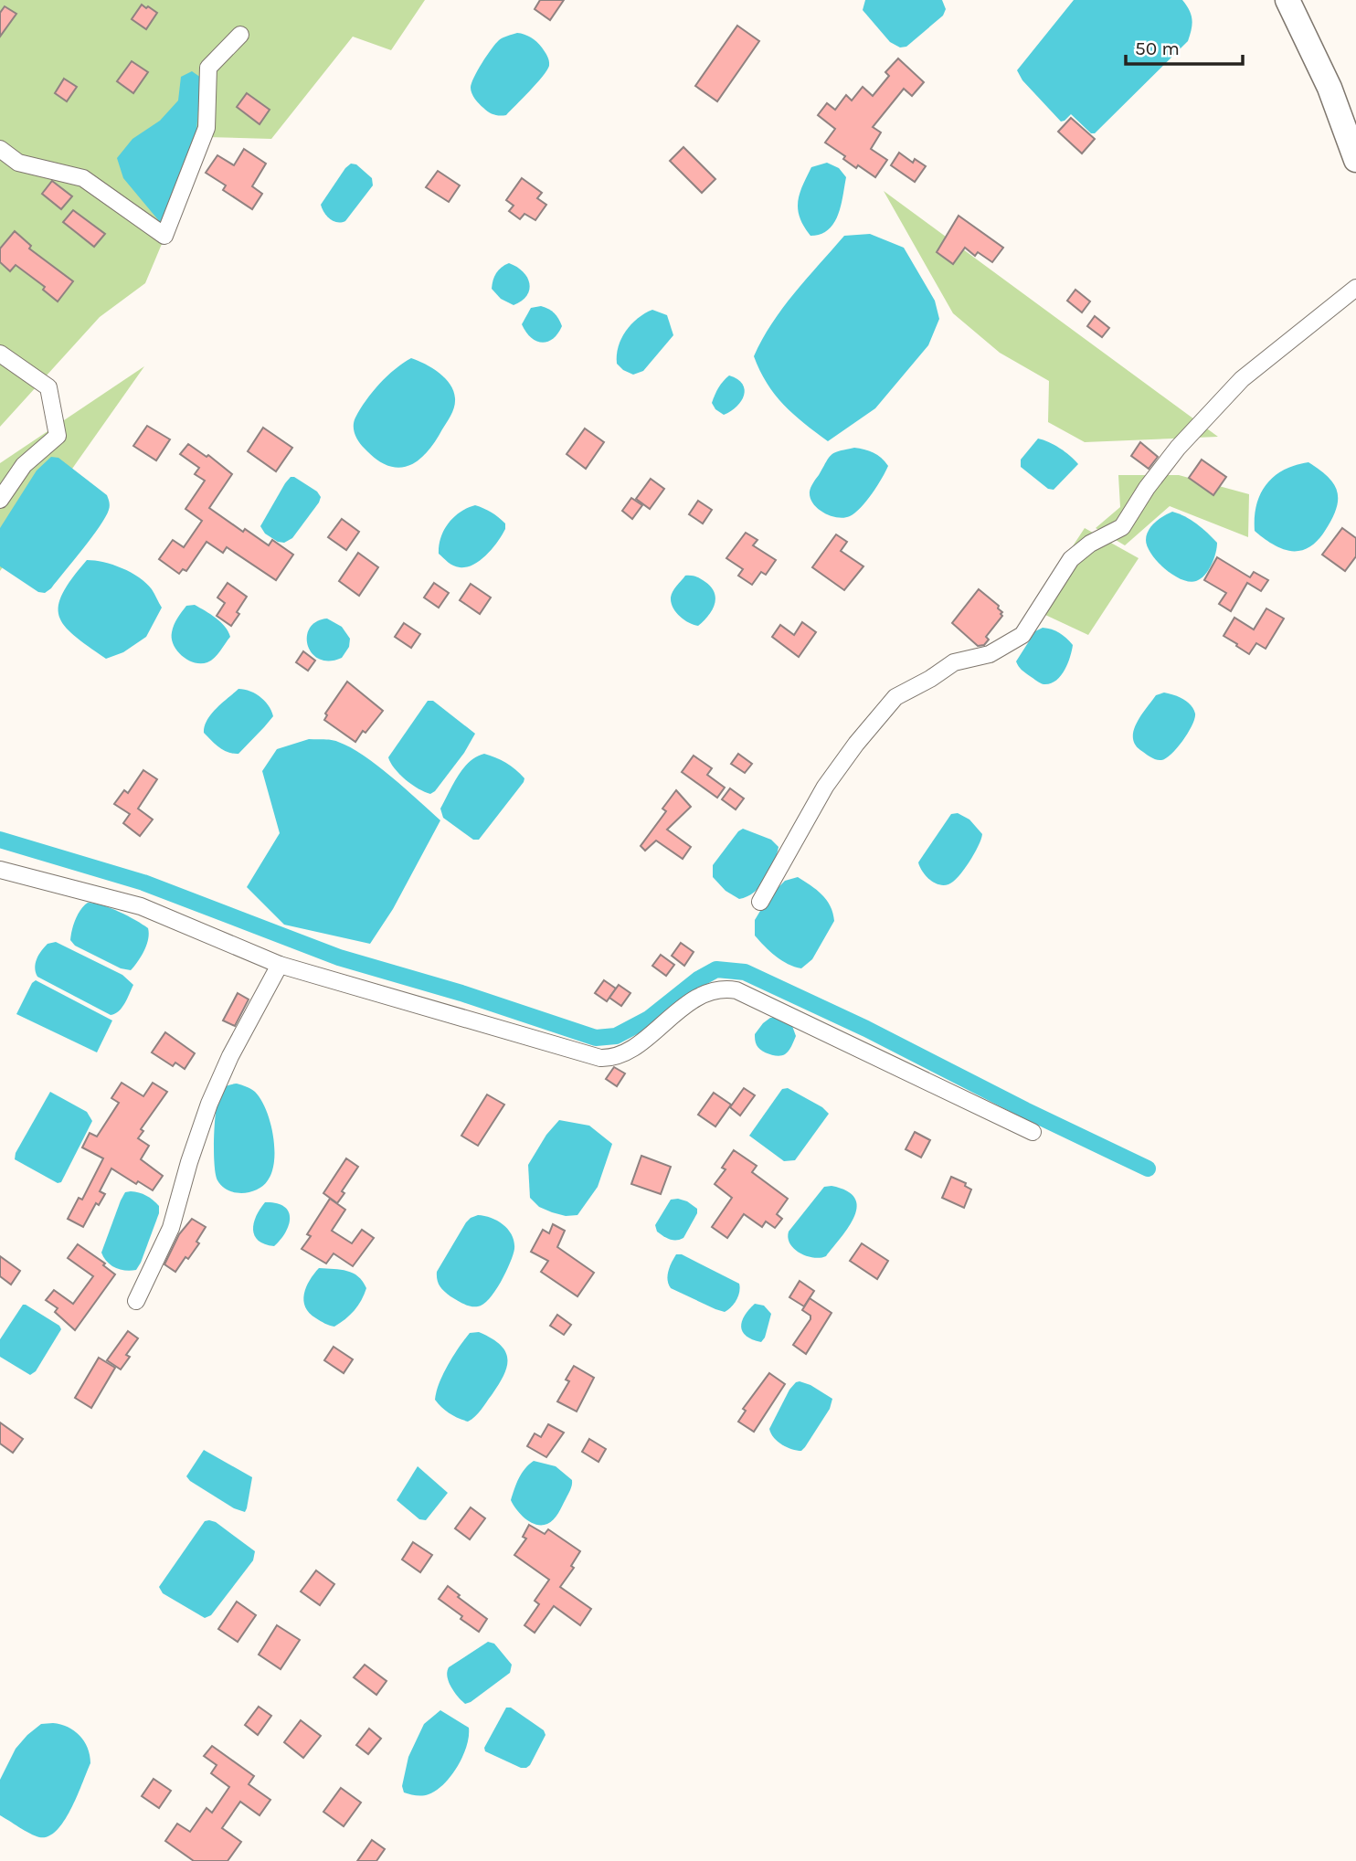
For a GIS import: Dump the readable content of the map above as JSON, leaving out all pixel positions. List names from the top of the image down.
{
  "scale_bar": "50 m"
}
